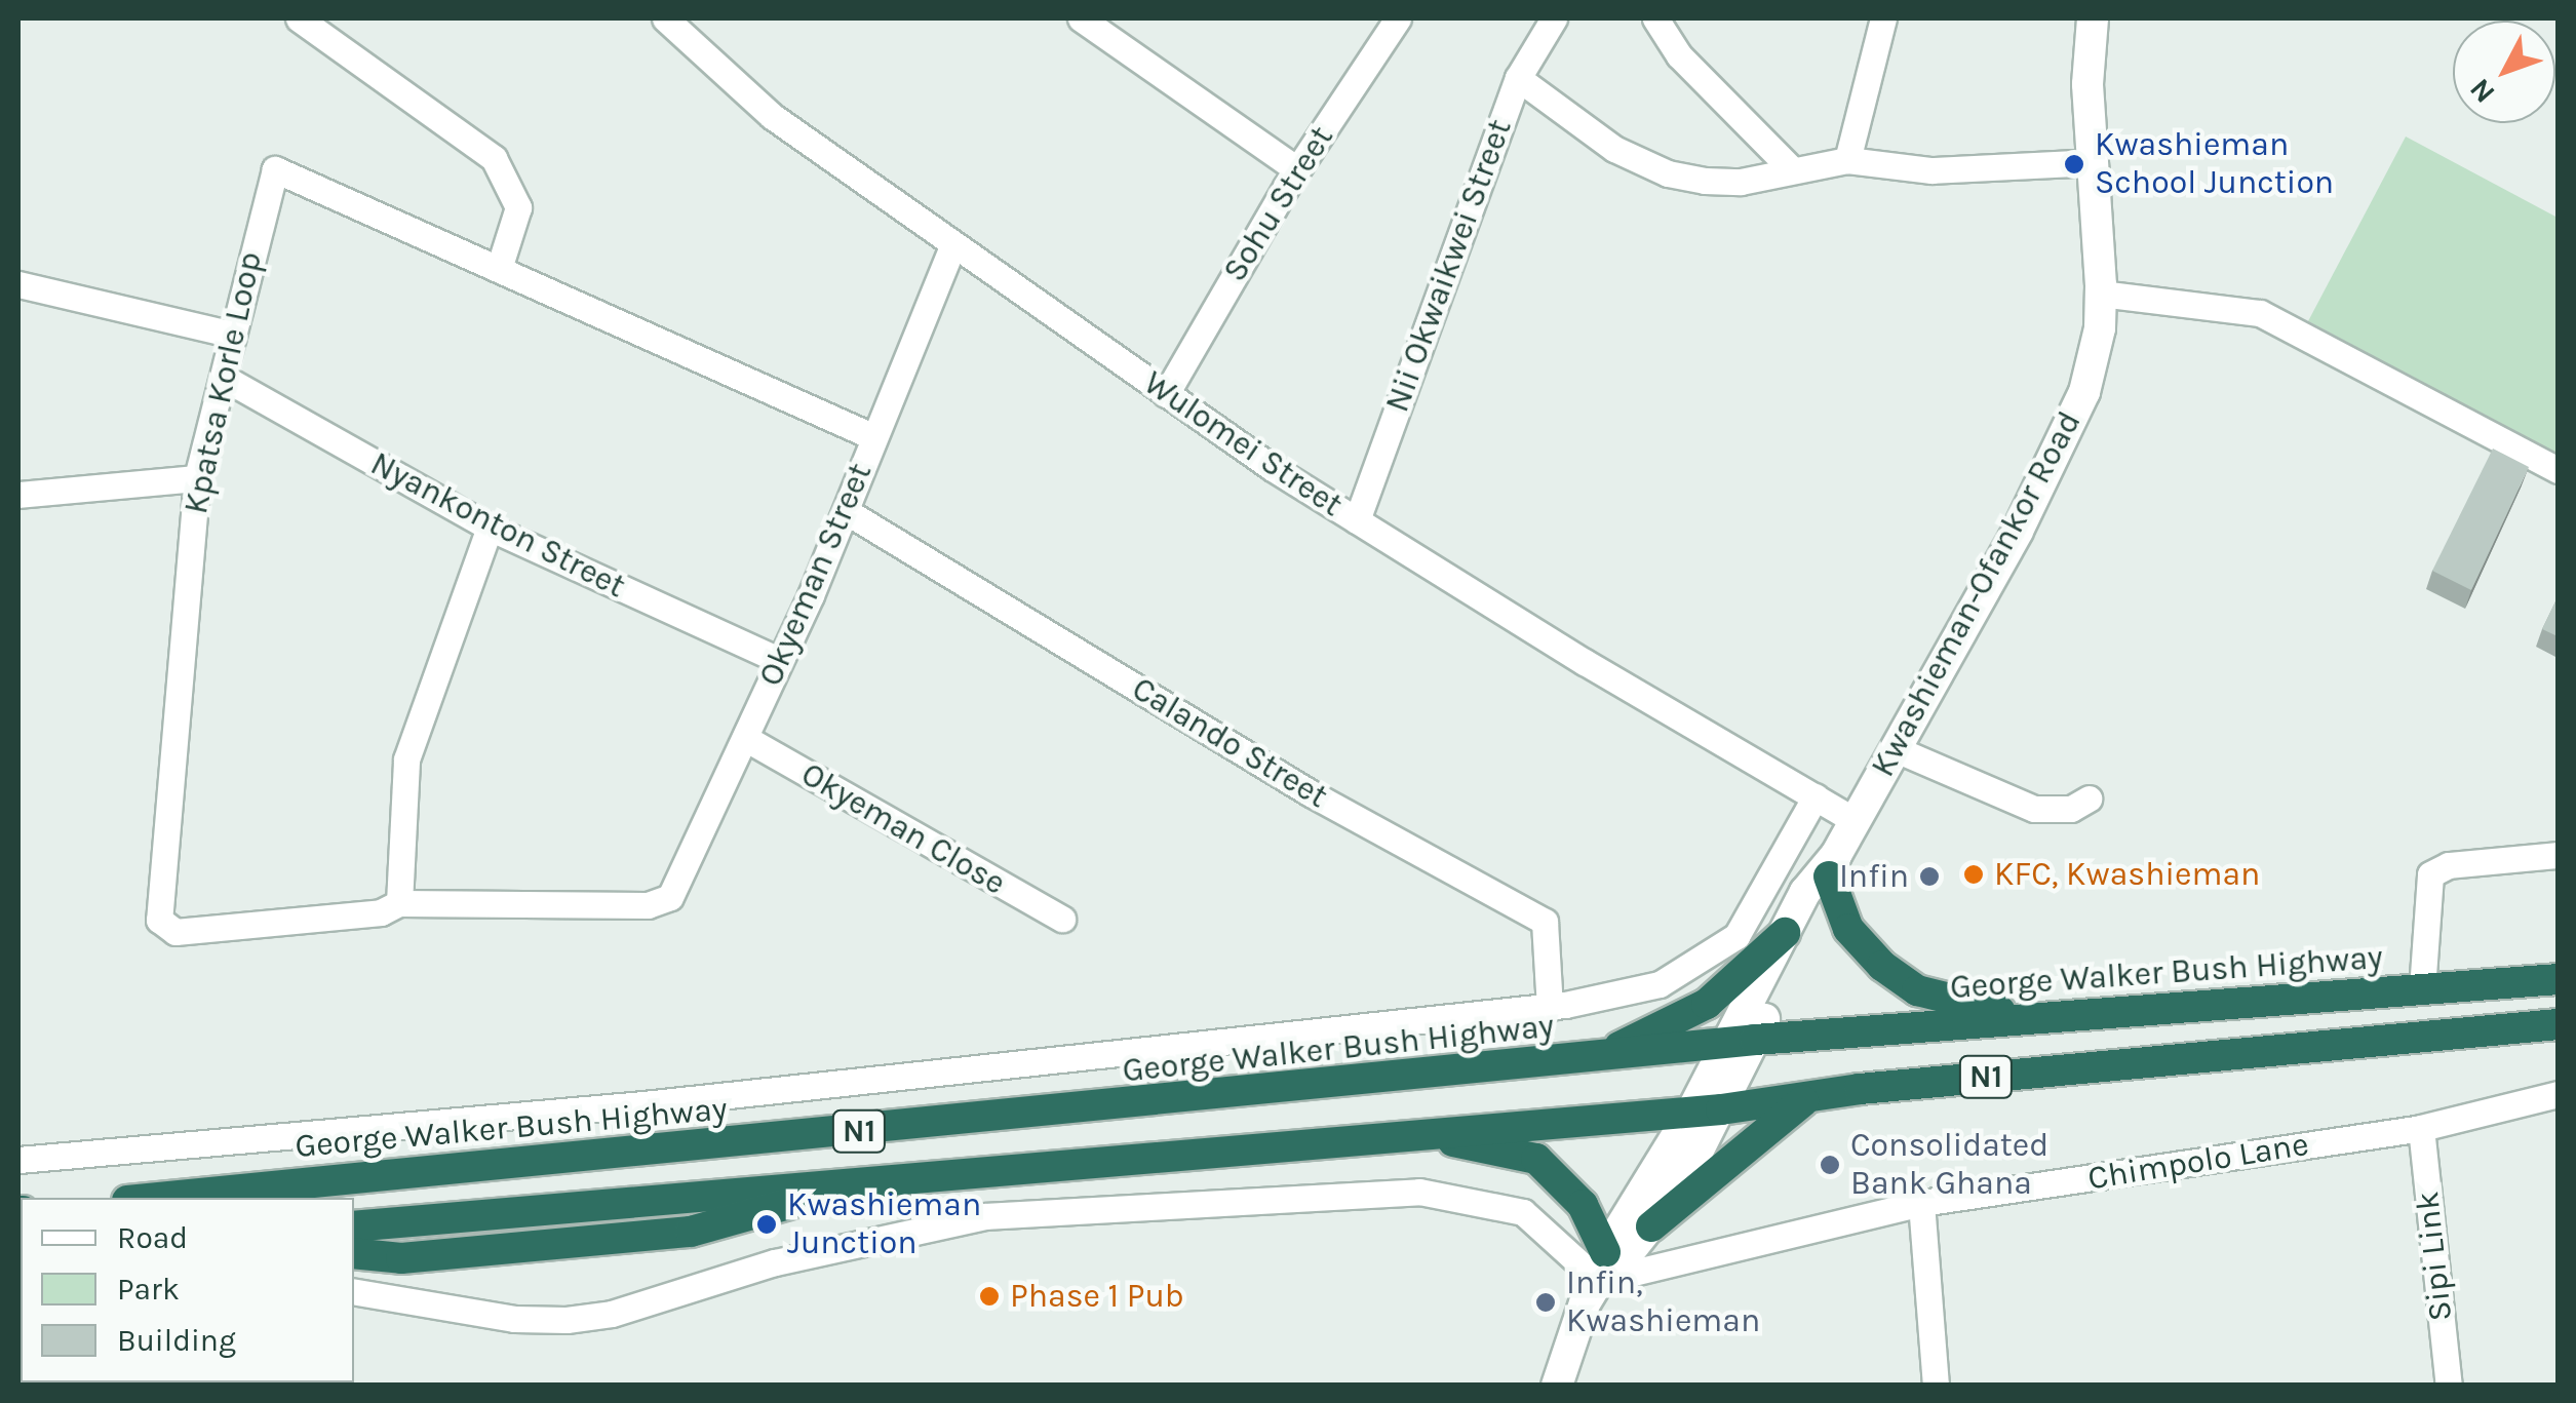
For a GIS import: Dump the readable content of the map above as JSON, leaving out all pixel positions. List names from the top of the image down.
{
  "streets": {
    "highway": ["George Walker Bush Highway", "N1"],
    "main road": ["Kwashieman-Ofankor Road"],
    "street": [
      "Sohu Street",
      "Nii Okwaikwei Street",
      "Kpatsa Korle Loop",
      "Wulomei Street",
      "Nyankonton Street",
      "Okyeman Street",
      "Calando Street",
      "Okyeman Close",
      "Chimpolo Lane",
      "Sipi Link"
    ]
  },
  "crossings": [
    ["Sohu Street", "Wulomei Street"],
    ["Nii Okwaikwei Street", "Wulomei Street"],
    ["Kpatsa Korle Loop", "Nyankonton Street"],
    ["Kpatsa Korle Loop", "Okyeman Street"],
    ["Wulomei Street", "Okyeman Street"],
    ["Wulomei Street", "Kwashieman-Ofankor Road"],
    ["Nyankonton Street", "Okyeman Street"],
    ["Okyeman Street", "Calando Street"],
    ["Okyeman Street", "Okyeman Close"],
    ["Kwashieman-Ofankor Road", "George Walker Bush Highway"],
    ["Kwashieman-Ofankor Road", "N1"],
    ["Kwashieman-Ofankor Road", "Chimpolo Lane"],
    ["Chimpolo Lane", "Sipi Link"]
  ],
  "places": [
    "Kwashieman School Junction",
    "KFC, Kwashieman",
    "Infin",
    "Consolidated Bank Ghana",
    "Kwashieman Junction",
    "Phase 1 Pub",
    "Infin, Kwashieman"
  ],
  "legend": ["Road", "Park", "Building"],
  "north": "bottom left"
}
